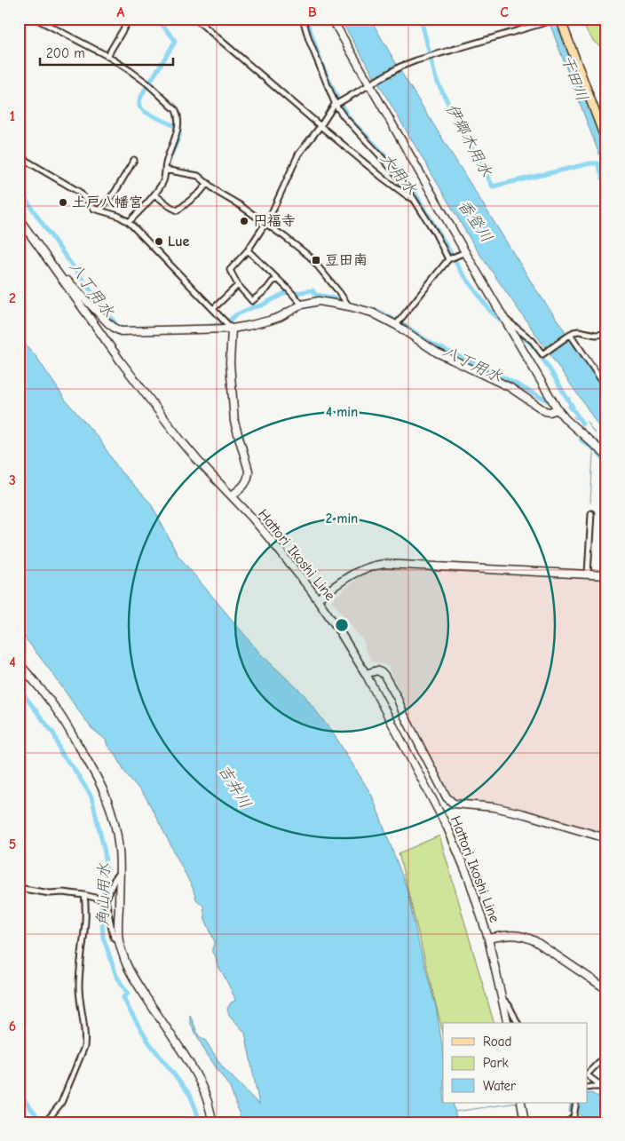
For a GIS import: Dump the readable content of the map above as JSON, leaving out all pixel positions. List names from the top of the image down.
{
  "streets": {
    "street": ["Hattori Ikoshi Line"]
  },
  "water": [
    "干田川",
    "伊郷木用水",
    "大用水",
    "香登川",
    "八丁用水",
    "吉井川",
    "角山用水"
  ],
  "places": {
    "other": ["土戸八幡宮", "円福寺", "Lue"],
    "transit": ["豆田南"]
  },
  "legend": ["Road", "Park", "Water"],
  "scale_bar": "200 m",
  "grid": {
    "columns": ["A", "B", "C"],
    "rows": [
      "1",
      "2",
      "3",
      "4",
      "5",
      "6"
    ]
  },
  "rings": ["4 min", "2 min"]
}
